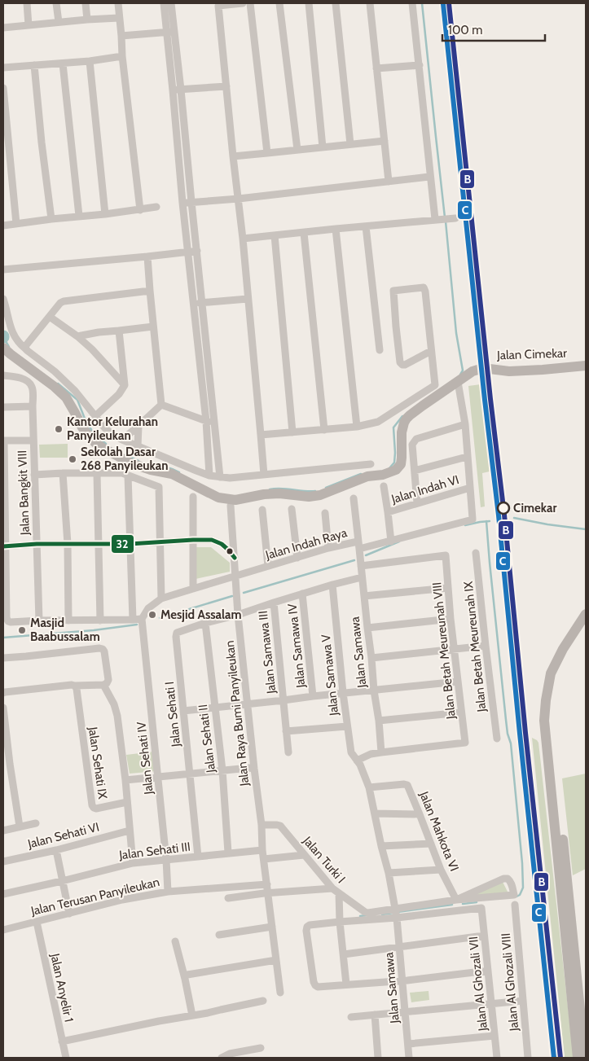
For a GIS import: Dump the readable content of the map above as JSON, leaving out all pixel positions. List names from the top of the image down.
{
  "streets": {
    "street": [
      "Jalan Cimekar",
      "Jalan Indah VI",
      "Jalan Bangkit VIII",
      "Jalan Indah Raya",
      "Jalan Samawa IV",
      "Jalan Betah Meureunah IX",
      "Jalan Betah Meureunah VIII",
      "Jalan Samawa III",
      "Jalan Samawa",
      "Jalan Samawa V",
      "Jalan Raya Bumi Panyileukan",
      "Jalan Sehati I",
      "Jalan Sehati II",
      "Jalan Sehati IV",
      "Jalan Sehati IX",
      "Jalan Mahkota VI",
      "Jalan Sehati VI",
      "Jalan Sehati III",
      "Jalan Turki I",
      "Jalan Terusan Panyileukan",
      "Jalan Al Ghozali VIII",
      "Jalan Al Ghozali VII",
      "Jalan Anyelir 1"
    ]
  },
  "crossings": [
    ["Jalan Indah VI", "Jalan Indah Raya"],
    ["Jalan Indah Raya", "Jalan Samawa"],
    ["Jalan Indah Raya", "Jalan Raya Bumi Panyileukan"],
    ["Jalan Samawa IV", "Jalan Sehati I"],
    ["Jalan Betah Meureunah VIII", "Jalan Samawa"],
    ["Jalan Samawa III", "Jalan Sehati I"],
    ["Jalan Samawa", "Jalan Samawa V"],
    ["Jalan Samawa", "Jalan Sehati I"],
    ["Jalan Samawa", "Jalan Mahkota VI"],
    ["Jalan Samawa", "Jalan Turki I"],
    ["Jalan Samawa", "Jalan Al Ghozali VII"],
    ["Jalan Samawa V", "Jalan Sehati I"],
    ["Jalan Raya Bumi Panyileukan", "Jalan Sehati I"],
    ["Jalan Raya Bumi Panyileukan", "Jalan Sehati III"],
    ["Jalan Raya Bumi Panyileukan", "Jalan Turki I"],
    ["Jalan Raya Bumi Panyileukan", "Jalan Terusan Panyileukan"],
    ["Jalan Sehati I", "Jalan Sehati II"],
    ["Jalan Sehati I", "Jalan Sehati III"],
    ["Jalan Sehati II", "Jalan Sehati III"],
    ["Jalan Sehati IV", "Jalan Sehati III"],
    ["Jalan Sehati IV", "Jalan Terusan Panyileukan"],
    ["Jalan Turki I", "Jalan Al Ghozali VII"],
    ["Jalan Terusan Panyileukan", "Jalan Anyelir 1"]
  ],
  "places": [
    "Kantor Kelurahan Panyileukan",
    "Sekolah Dasar 268 Panyileukan",
    "Cimekar",
    "Mesjid Assalam",
    "Masjid Baabussalam"
  ],
  "lines": ["transit line B", "transit line C", "transit line 32"],
  "scale_bar": "100 m"
}
